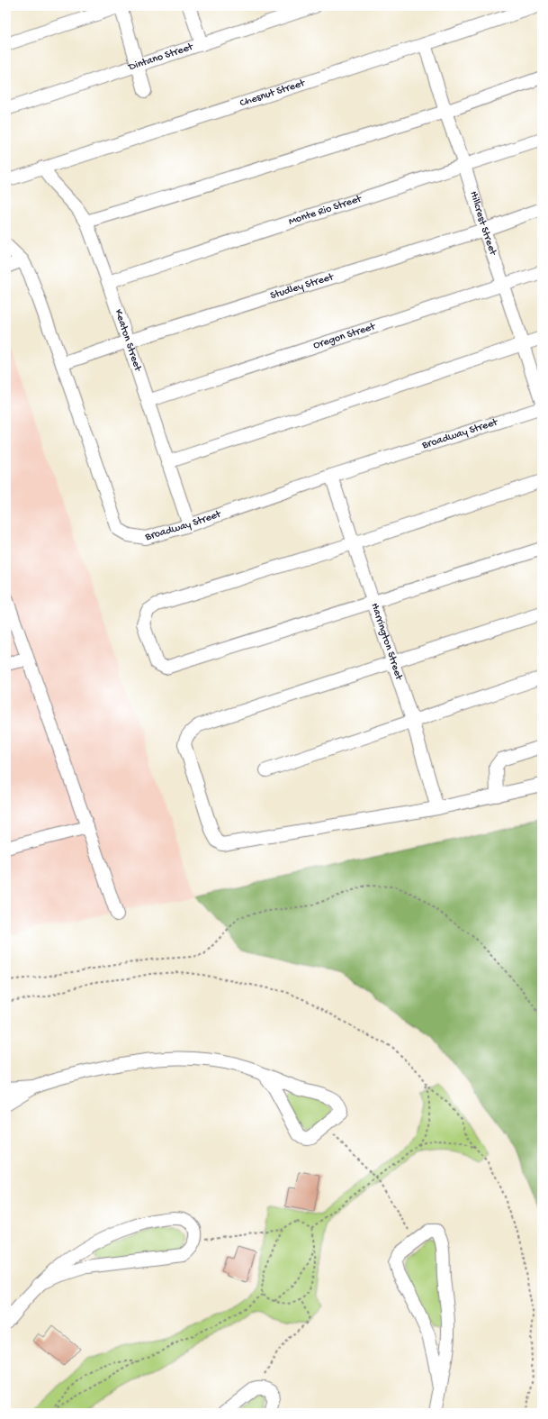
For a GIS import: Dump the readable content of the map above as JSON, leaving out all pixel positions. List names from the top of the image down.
{
  "streets": {
    "street": [
      "Dintano Street",
      "Chesnut Street",
      "Monte Rio Street",
      "Hillcrest Street",
      "Studley Street",
      "Oregon Street",
      "Keaton Street",
      "Broadway Street",
      "Harrington Street"
    ]
  },
  "crossings": [
    ["Chesnut Street", "Hillcrest Street"],
    ["Chesnut Street", "Keaton Street"],
    ["Monte Rio Street", "Hillcrest Street"],
    ["Monte Rio Street", "Keaton Street"],
    ["Hillcrest Street", "Studley Street"],
    ["Hillcrest Street", "Oregon Street"],
    ["Studley Street", "Keaton Street"],
    ["Studley Street", "Broadway Street"],
    ["Oregon Street", "Keaton Street"],
    ["Keaton Street", "Broadway Street"],
    ["Broadway Street", "Harrington Street"]
  ]
}
